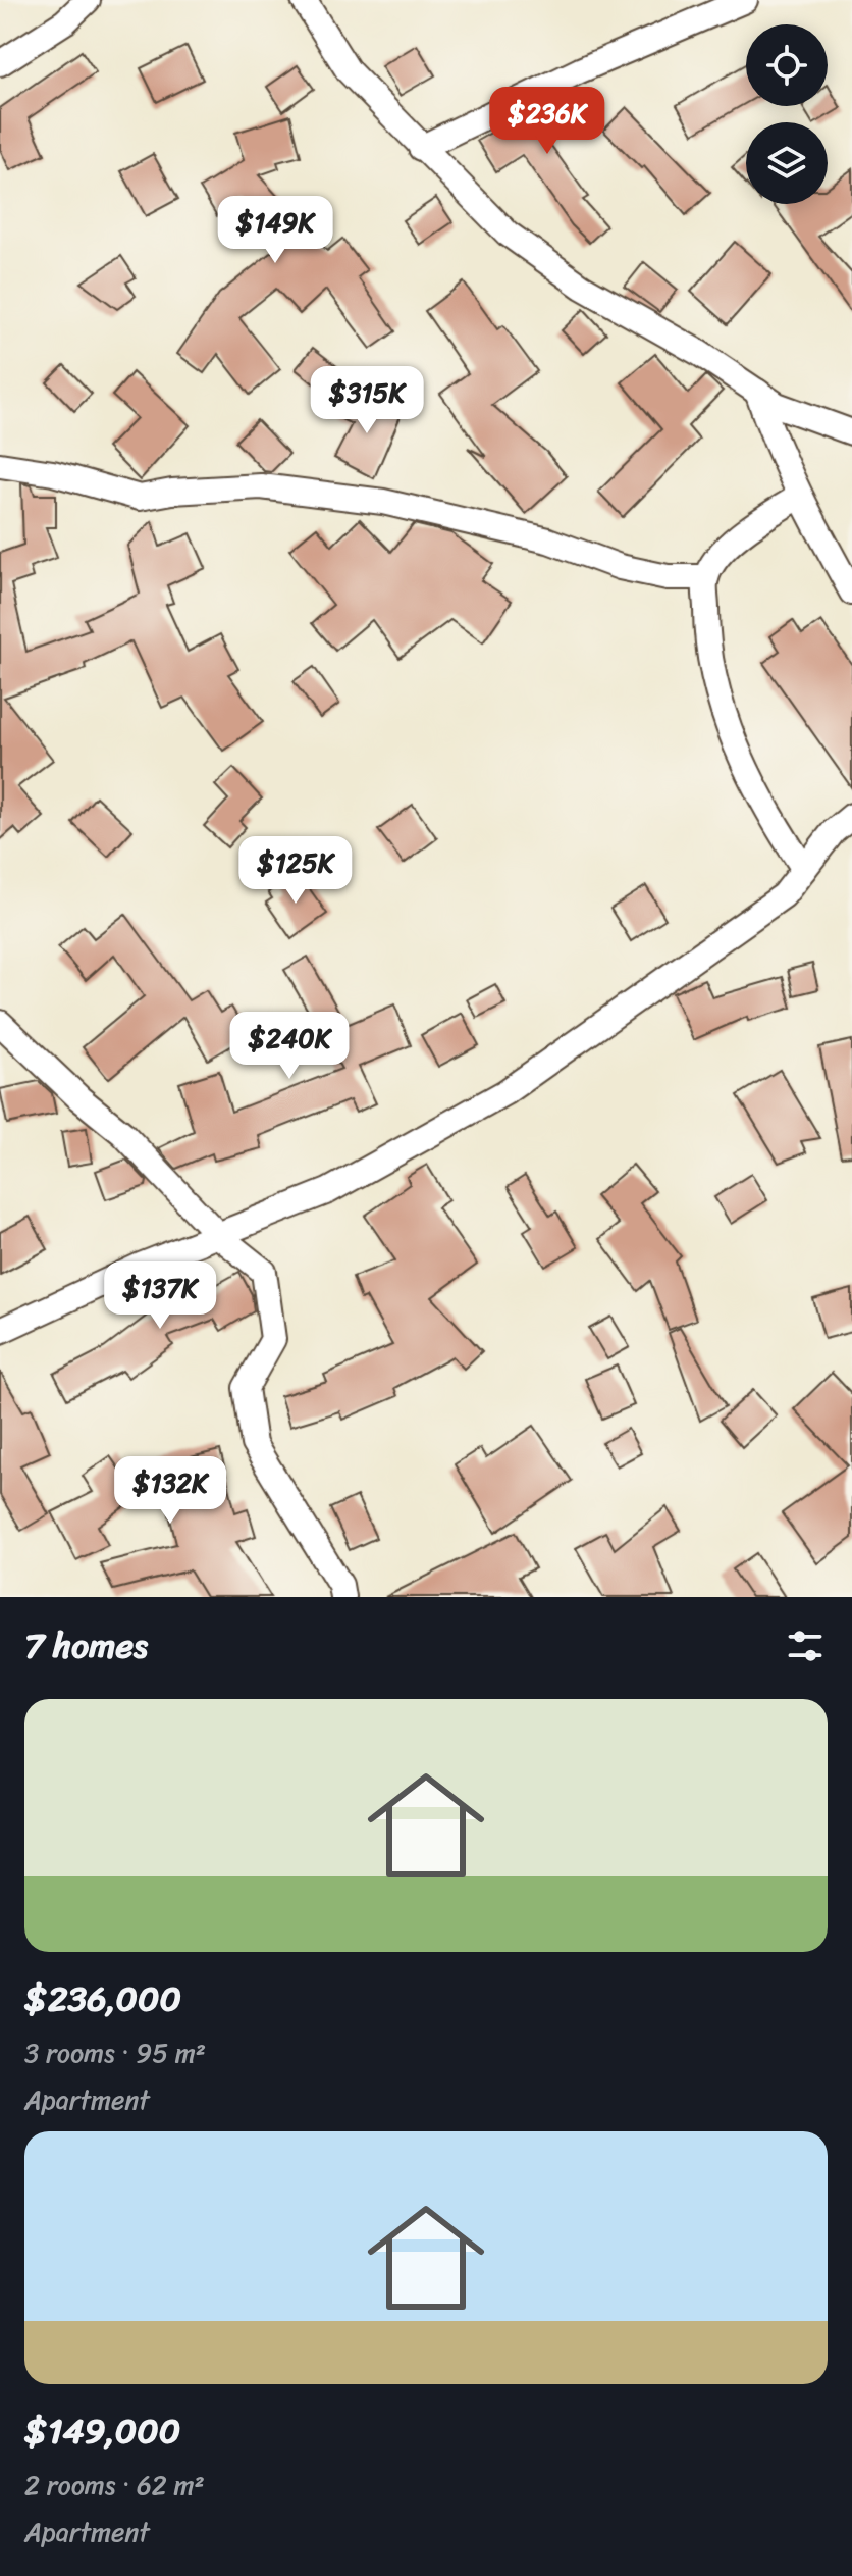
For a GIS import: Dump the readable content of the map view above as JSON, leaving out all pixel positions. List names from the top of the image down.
{
  "page": {
    "price": [
      "$236K",
      "$149K",
      "$315K",
      "$125K",
      "$240K",
      "$137K",
      "$132K"
    ],
    "heading": "7 homes",
    "list": [
      {
        "name": "$236,000",
        "note": "3 rooms · 95 m² · Apartment"
      },
      {
        "name": "$149,000",
        "note": "2 rooms · 62 m² · Apartment"
      }
    ]
  }
}
